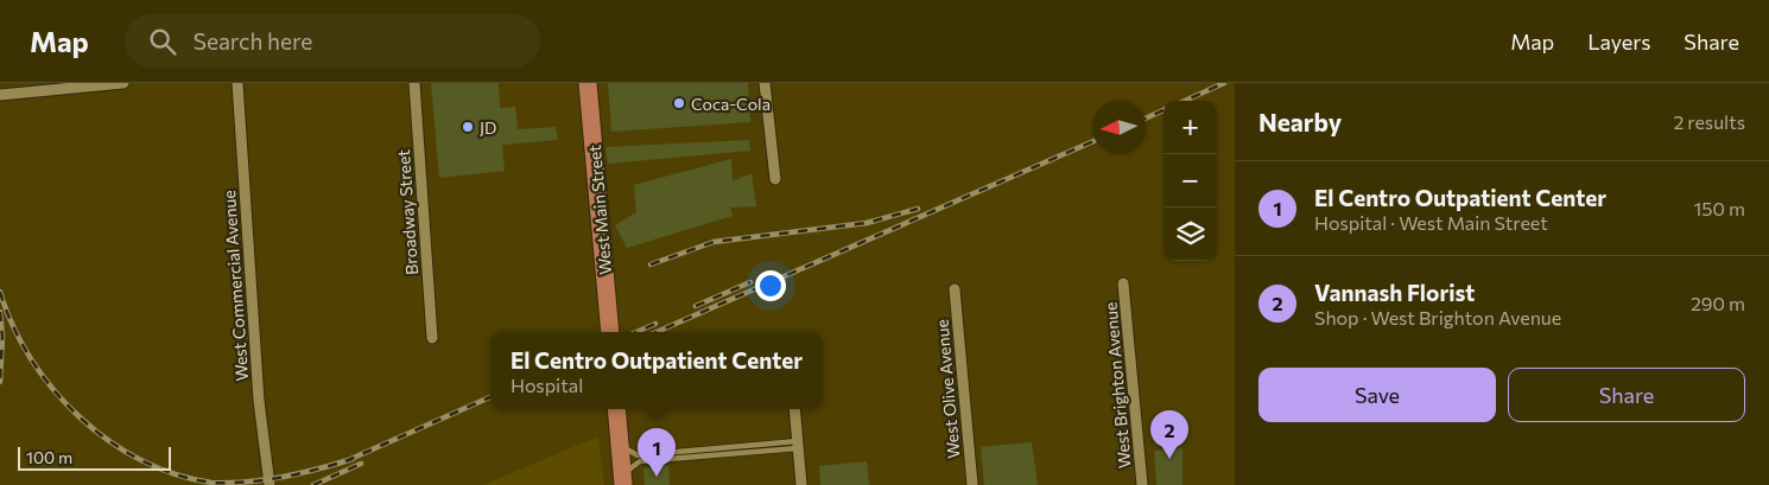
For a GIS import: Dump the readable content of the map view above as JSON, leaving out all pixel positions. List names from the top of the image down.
{
  "streets": {
    "main road": ["West Main Street"],
    "street": [
      "Broadway Street",
      "West Commercial Avenue",
      "West Brighton Avenue",
      "West Olive Avenue"
    ]
  },
  "places": ["Coca-Cola", "JD"],
  "scale_bar": "100 m",
  "north": "left",
  "page": {
    "header": "Map",
    "search": "Search here",
    "nav": ["Map", "Layers", "Share"],
    "heading": ["Nearby", "2 results"],
    "map_buttons": ["+", "−"],
    "list": [
      {
        "mark": "1",
        "name": "El Centro Outpatient Center",
        "note": "Hospital · West Main Street",
        "value": "150 m"
      },
      {
        "mark": "2",
        "name": "Vannash Florist",
        "note": "Shop · West Brighton Avenue",
        "value": "290 m"
      }
    ],
    "popup": ["El Centro Outpatient Center", "Hospital"],
    "buttons": ["Save", "Share"],
    "pins": ["2", "1"],
    "scale": "100 m"
  }
}
